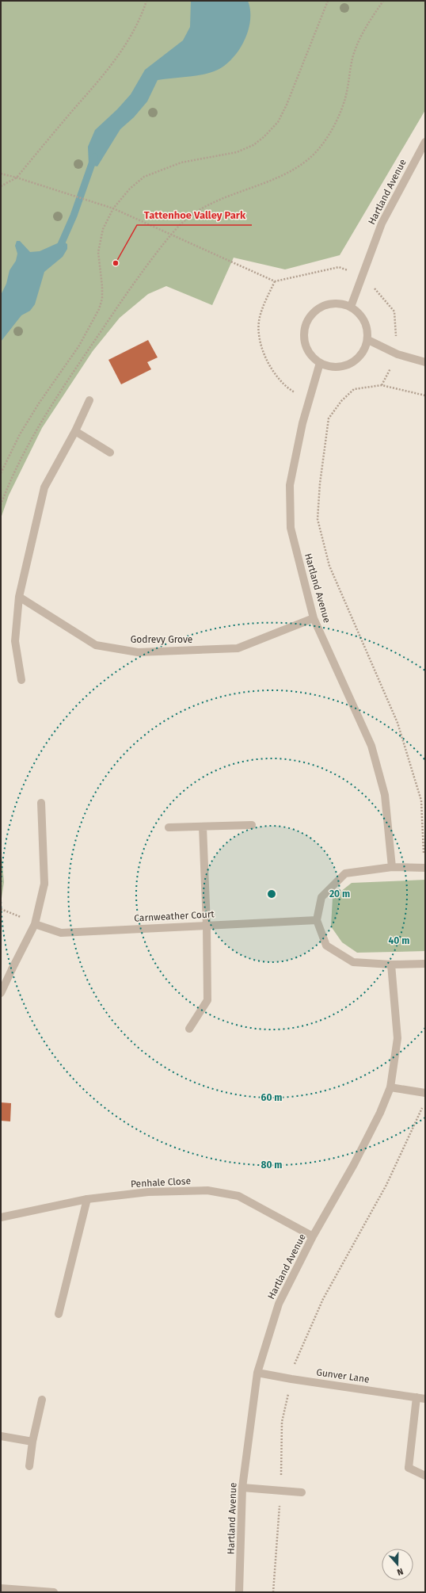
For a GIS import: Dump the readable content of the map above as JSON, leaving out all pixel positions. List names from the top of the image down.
{
  "streets": {
    "street": [
      "Hartland Avenue",
      "Godrevy Grove",
      "Carnweather Court",
      "Penhale Close",
      "Gunver Lane"
    ]
  },
  "crossings": [
    ["Hartland Avenue", "Godrevy Grove"],
    ["Hartland Avenue", "Penhale Close"],
    ["Hartland Avenue", "Gunver Lane"]
  ],
  "places": ["Tattenhoe Valley Park"],
  "north": "bottom",
  "rings": [
    "20 m",
    "40 m",
    "60 m",
    "80 m"
  ]
}
